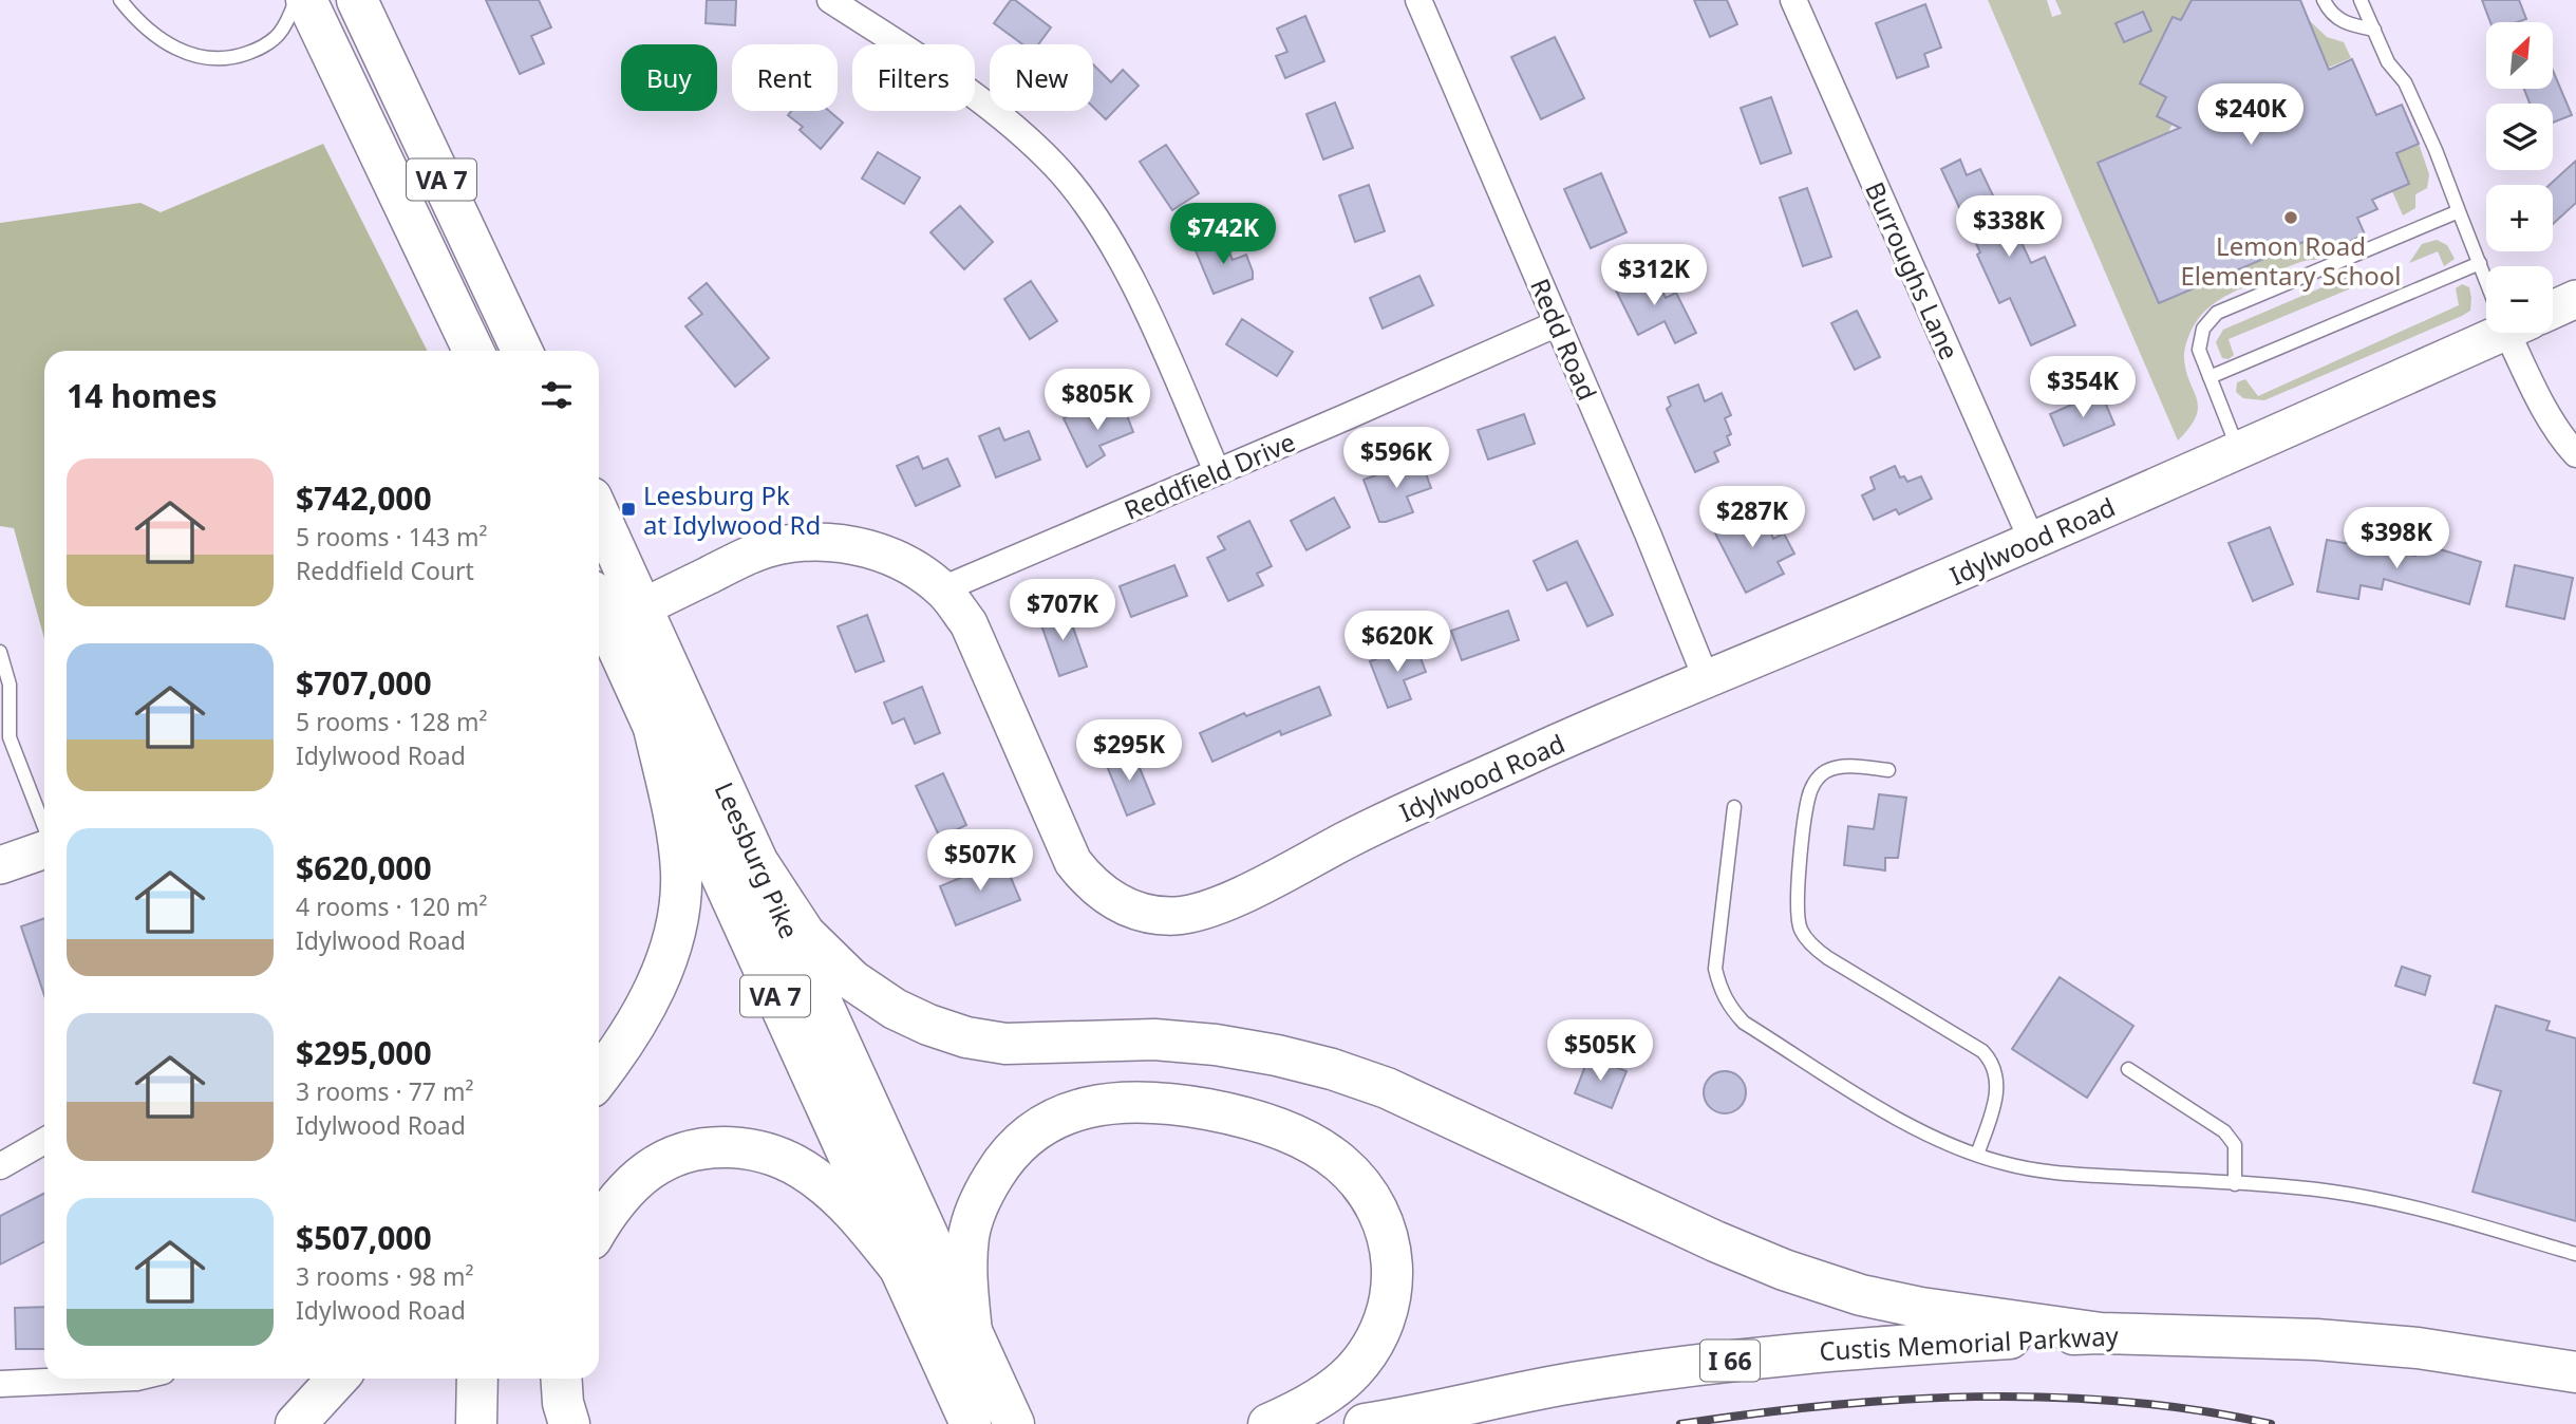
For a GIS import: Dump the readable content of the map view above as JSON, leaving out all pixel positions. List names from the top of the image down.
{
  "streets": {
    "main road": [
      "VA 7",
      "Idylwood Road",
      "Leesburg Pike",
      "Custis Memorial Parkway",
      "I 66"
    ],
    "street": ["Burroughs Lane", "Redd Road", "Reddfield Drive"]
  },
  "crossings": [
    ["Burroughs Lane", "Idylwood Road"],
    ["Redd Road", "Reddfield Drive"],
    ["Redd Road", "Idylwood Road"],
    ["Reddfield Drive", "Idylwood Road"],
    ["Idylwood Road", "Leesburg Pike"]
  ],
  "places": {
    "other": ["Lemon Road Elementary School"],
    "transit": ["Leesburg Pk at Idylwood Rd"]
  },
  "north": "top right",
  "page": {
    "map_buttons": ["+", "−"],
    "chip": [
      "Buy",
      "Rent",
      "Filters",
      "New"
    ],
    "price": [
      "$240K",
      "$338K",
      "$742K",
      "$312K",
      "$354K",
      "$805K",
      "$596K",
      "$287K",
      "$398K",
      "$707K",
      "$620K",
      "$295K",
      "$507K",
      "$505K"
    ],
    "heading": "14 homes",
    "list": [
      {
        "name": "$742,000",
        "note": "5 rooms · 143 m² · Reddfield Court"
      },
      {
        "name": "$707,000",
        "note": "5 rooms · 128 m² · Idylwood Road"
      },
      {
        "name": "$620,000",
        "note": "4 rooms · 120 m² · Idylwood Road"
      },
      {
        "name": "$295,000",
        "note": "3 rooms · 77 m² · Idylwood Road"
      },
      {
        "name": "$507,000",
        "note": "3 rooms · 98 m² · Idylwood Road"
      }
    ]
  }
}
